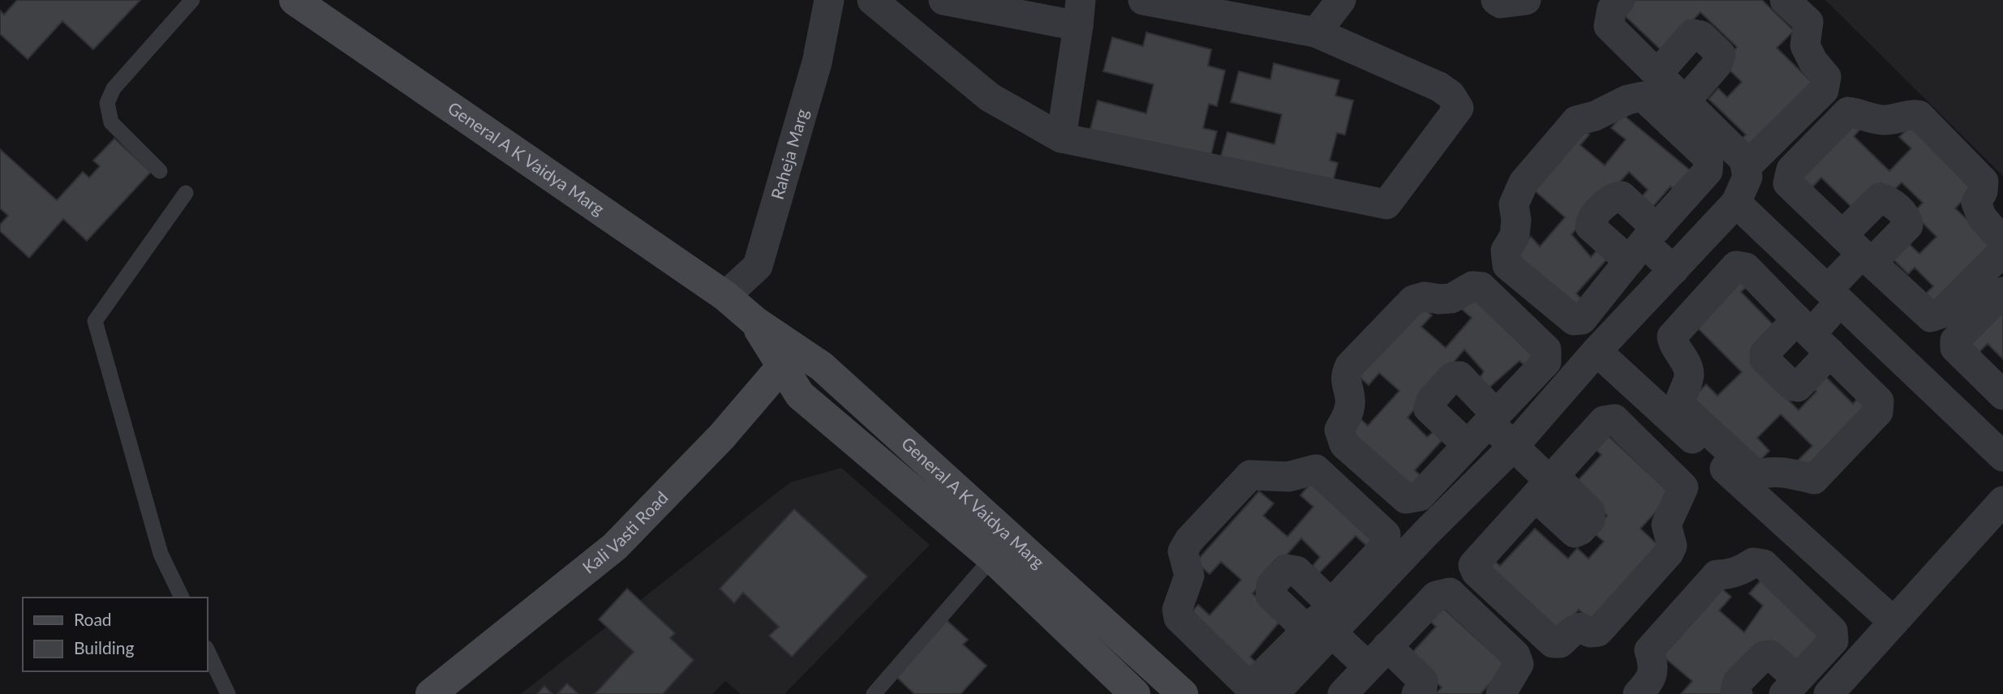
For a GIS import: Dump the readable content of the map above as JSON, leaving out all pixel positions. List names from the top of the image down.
{
  "streets": {
    "main road": ["General A K Vaidya Marg", "Kali Vasti Road"],
    "street": ["Raheja Marg"]
  },
  "crossings": [
    ["Raheja Marg", "General A K Vaidya Marg"],
    ["General A K Vaidya Marg", "Kali Vasti Road"]
  ],
  "legend": ["Road", "Building"]
}
